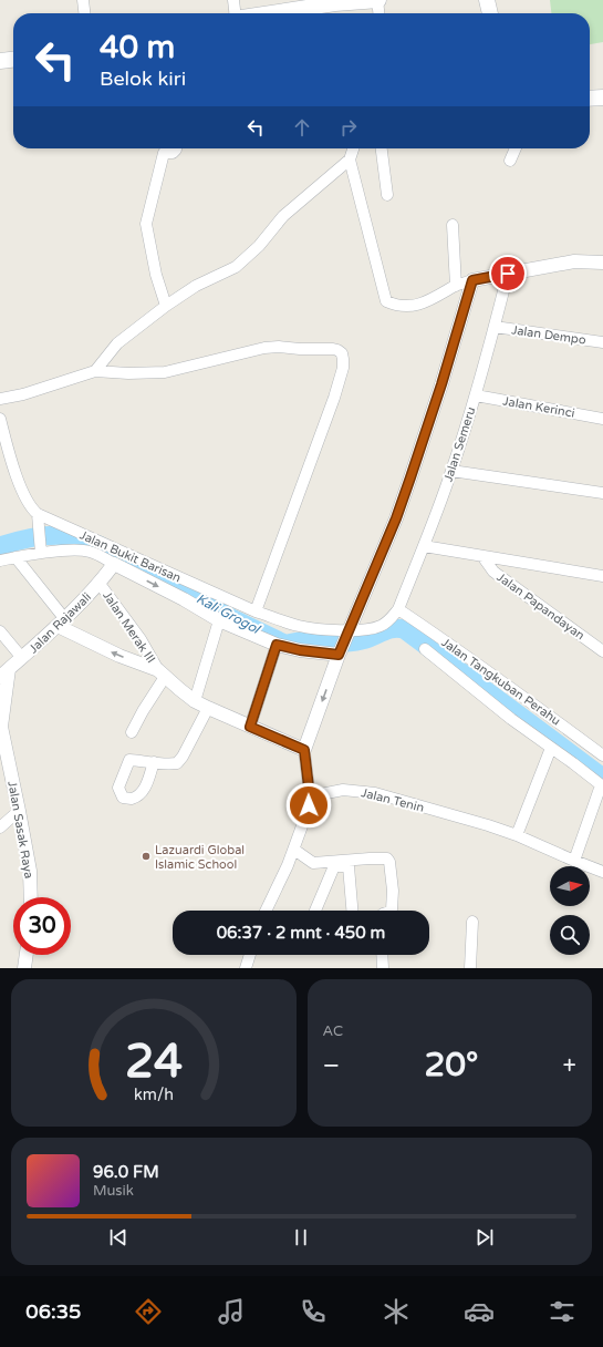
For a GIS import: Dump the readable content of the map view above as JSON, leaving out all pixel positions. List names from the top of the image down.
{
  "streets": {
    "street": [
      "Jalan Dempo",
      "Jalan Kerinci",
      "Jalan Semeru",
      "Jalan Bukit Barisan",
      "Jalan Papandayan",
      "Jalan Rajawali",
      "Jalan Merak III",
      "Jalan Tangkuban Perahu",
      "Jalan Tenin",
      "Jalan Sasak Raya"
    ]
  },
  "crossings": [
    ["Jalan Dempo", "Jalan Semeru"],
    ["Jalan Kerinci", "Jalan Semeru"],
    ["Jalan Semeru", "Jalan Bukit Barisan"],
    ["Jalan Semeru", "Jalan Tangkuban Perahu"],
    ["Jalan Bukit Barisan", "Jalan Tangkuban Perahu"],
    ["Jalan Rajawali", "Jalan Merak III"],
    ["Jalan Rajawali", "Jalan Sasak Raya"]
  ],
  "water": ["Kali Grogol"],
  "places": ["Lazuardi Global Islamic School"],
  "north": "right",
  "page": {
    "turn": ["40 m", "Belok kiri"],
    "limit": "30",
    "trip": "06:37 · 2 mnt · 450 m",
    "tile": "AC",
    "heat": ["−", "20°", "+"],
    "song": ["96.0 FM", "Musik"],
    "tabs": "06:35",
    "gauge": ["24", "km/h"]
  }
}
